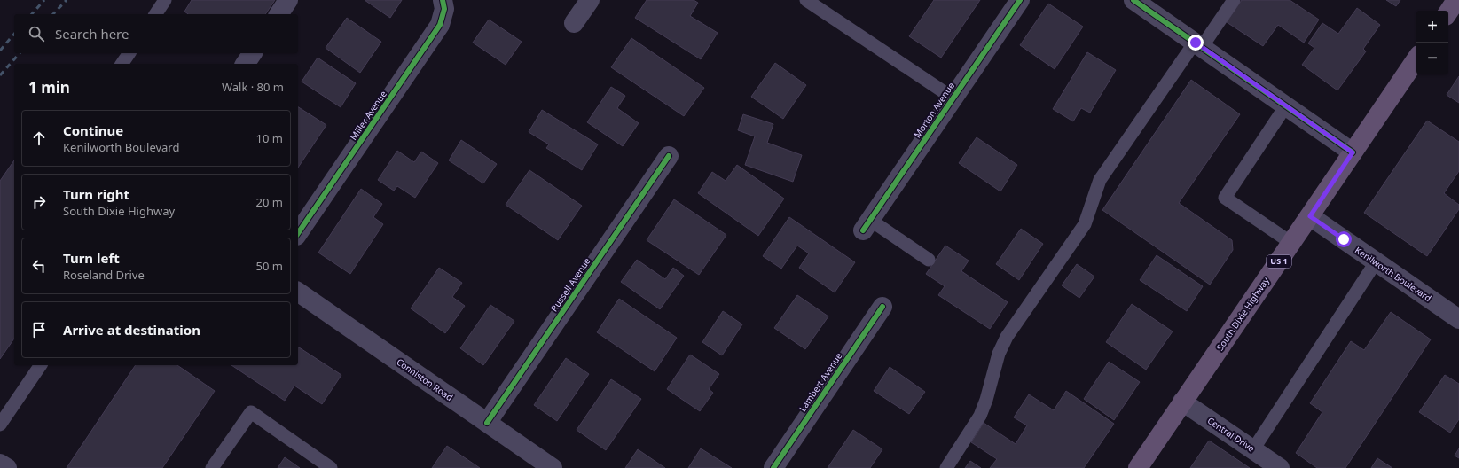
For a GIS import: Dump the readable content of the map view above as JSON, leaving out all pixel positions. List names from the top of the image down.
{
  "streets": {
    "main road": ["US 1", "South Dixie Highway"],
    "street": [
      "Morton Avenue",
      "Miller Avenue",
      "Kenilworth Boulevard",
      "Russell Avenue",
      "Conniston Road",
      "Lambert Avenue",
      "Central Drive"
    ]
  },
  "crossings": [
    ["Kenilworth Boulevard", "South Dixie Highway"],
    ["Russell Avenue", "Conniston Road"],
    ["South Dixie Highway", "Central Drive"]
  ],
  "page": {
    "map_buttons": ["+", "−"],
    "search": "Search here",
    "heading": ["1 min", "Walk · 80 m"],
    "list": [
      ["Continue", "Kenilworth Boulevard", "10 m"],
      ["Turn right", "South Dixie Highway", "20 m"],
      ["Turn left", "Roseland Drive", "50 m"],
      "Arrive at destination"
    ]
  }
}
